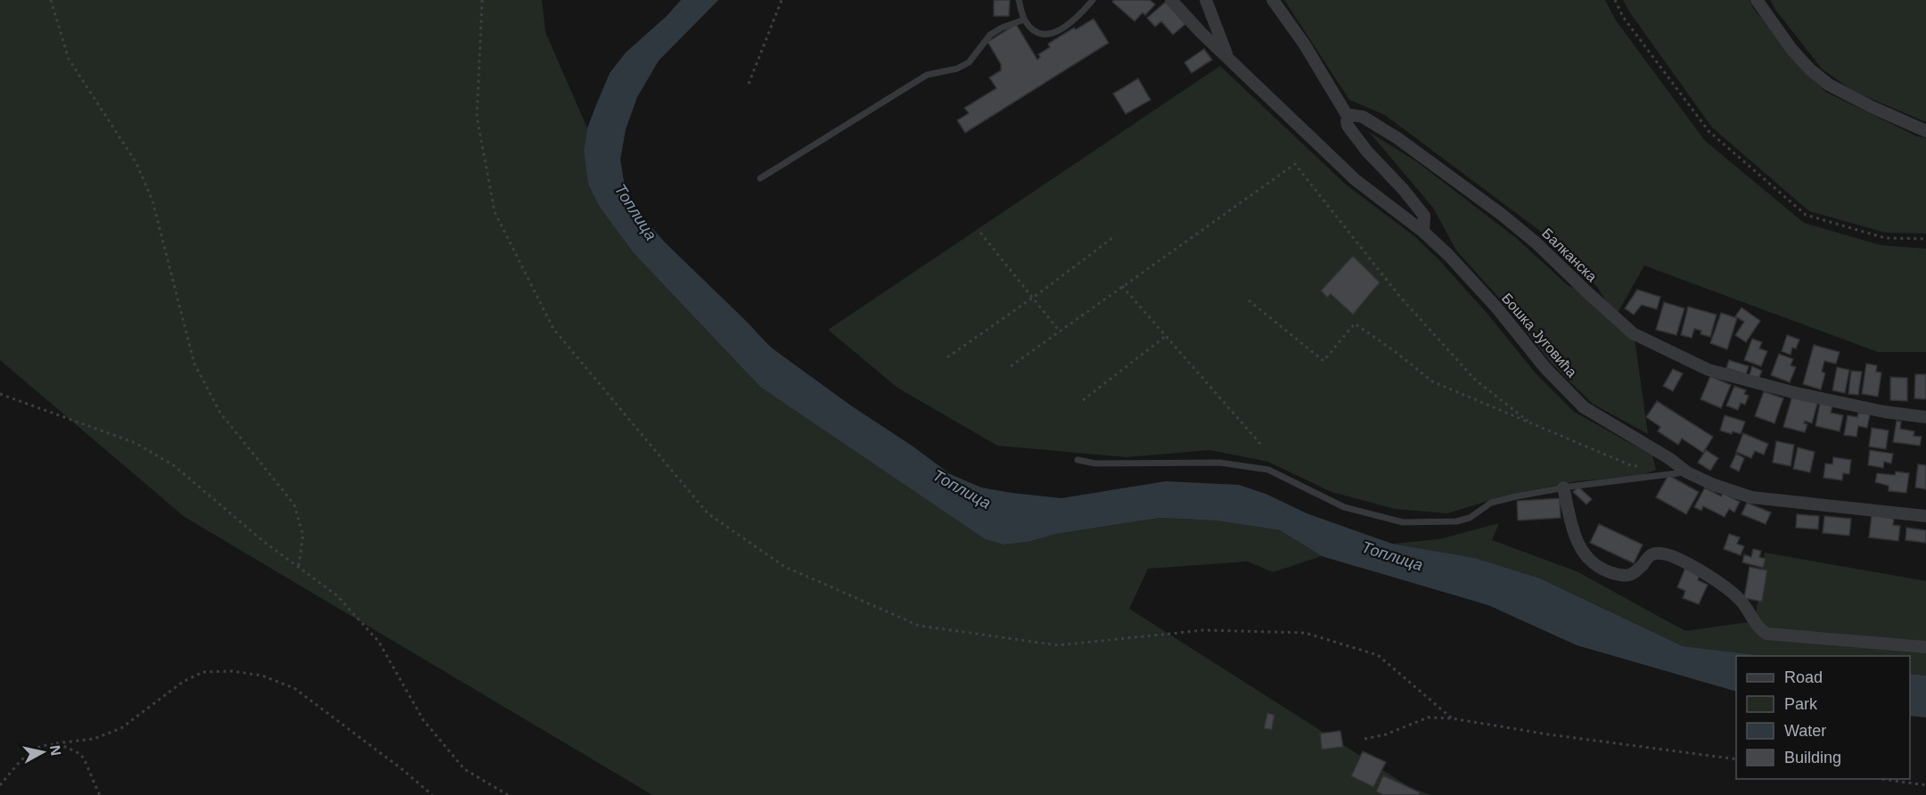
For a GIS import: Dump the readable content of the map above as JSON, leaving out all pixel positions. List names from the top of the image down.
{
  "streets": {
    "street": ["Балканска", "Бошка Југовића"]
  },
  "water": ["Топлица"],
  "legend": [
    "Road",
    "Park",
    "Water",
    "Building"
  ],
  "north": "right"
}
